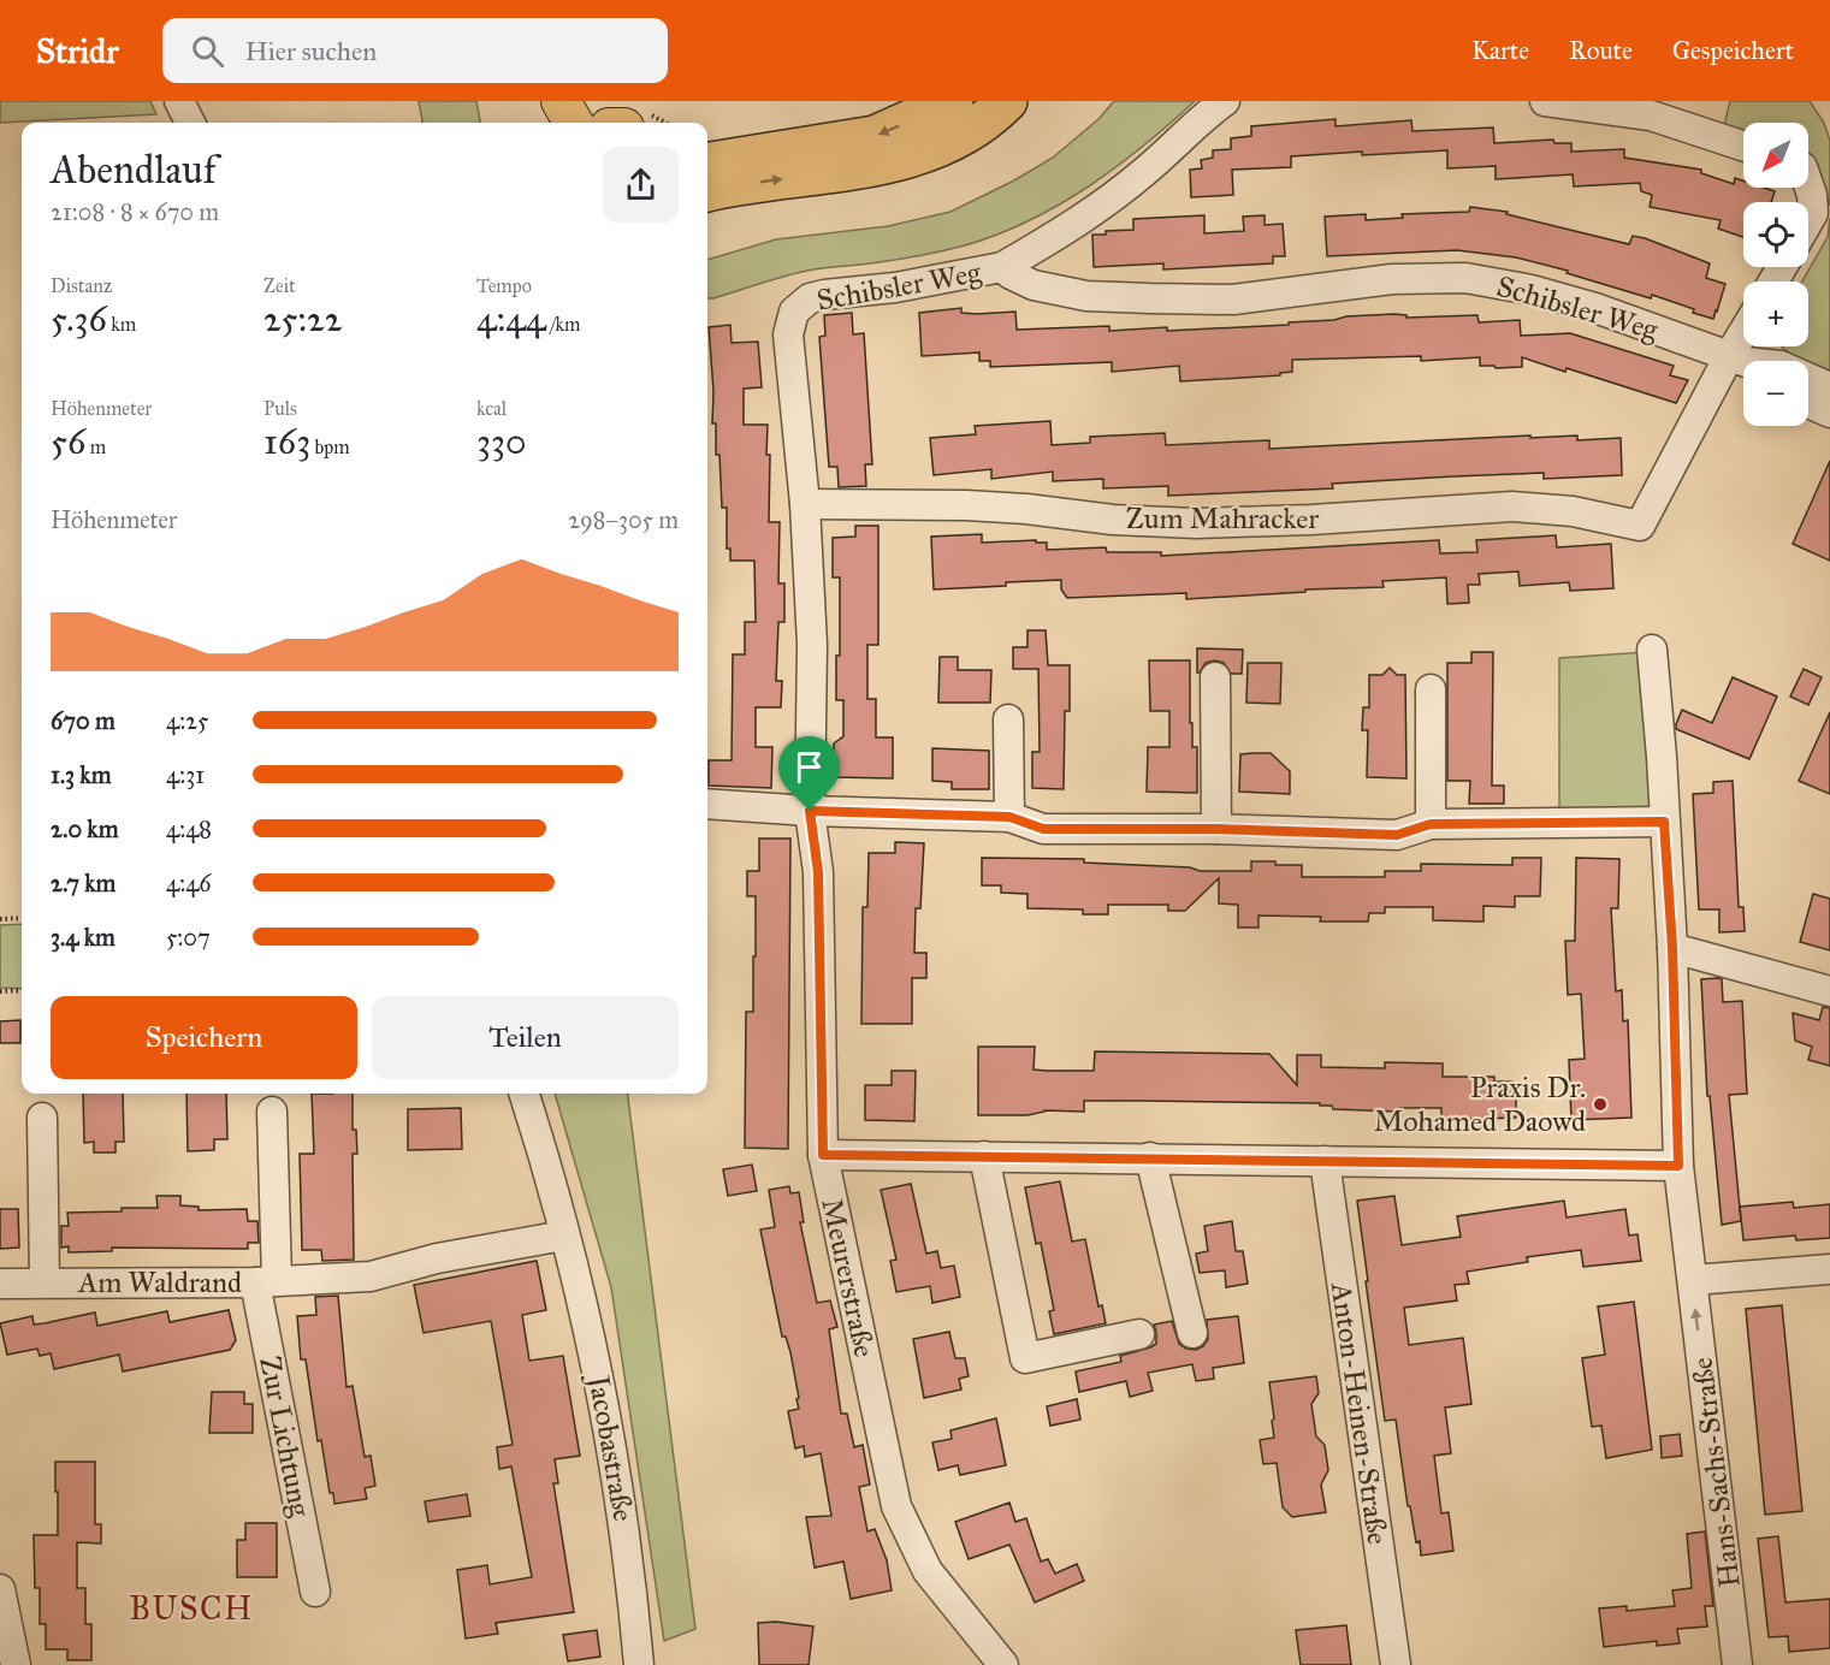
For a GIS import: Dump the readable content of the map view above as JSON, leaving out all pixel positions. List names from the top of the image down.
{
  "streets": {
    "street": [
      "Schibsler Weg",
      "Zum Mahracker",
      "Meurerstraße",
      "Am Waldrand",
      "Anton-Heinen-Straße",
      "Zur Lichtung",
      "Jacobastraße",
      "Hans-Sachs-Straße"
    ]
  },
  "crossings": [
    ["Schibsler Weg", "Zum Mahracker"],
    ["Schibsler Weg", "Meurerstraße"],
    ["Am Waldrand", "Zur Lichtung"],
    ["Am Waldrand", "Jacobastraße"]
  ],
  "one_way": ["Hans-Sachs-Straße"],
  "districts": ["BUSCH"],
  "places": ["Praxis Dr. Mohamed Daowd"],
  "north": "bottom left",
  "page": {
    "header": "Stridr",
    "search": "Hier suchen",
    "nav": ["Karte", "Route", "Gespeichert"],
    "map_buttons": ["+", "−"],
    "heading": ["Abendlauf", "21:08 · 8 × 670 m"],
    "stats": [
      ["Distanz", "5.36 km"],
      ["Zeit", "25:22"],
      ["Tempo", "4:44 /km"],
      ["Höhenmeter", "56 m"],
      ["Puls", "163 bpm"],
      ["kcal", "330"]
    ],
    "chart": ["Höhenmeter", "298–305 m"],
    "list": [
      {
        "name": "670 m",
        "note": "4:25"
      },
      {
        "name": "1.3 km",
        "note": "4:31"
      },
      {
        "name": "2.0 km",
        "note": "4:48"
      },
      {
        "name": "2.7 km",
        "note": "4:46"
      },
      {
        "name": "3.4 km",
        "note": "5:07"
      }
    ],
    "buttons": ["Speichern", "Teilen"]
  }
}
